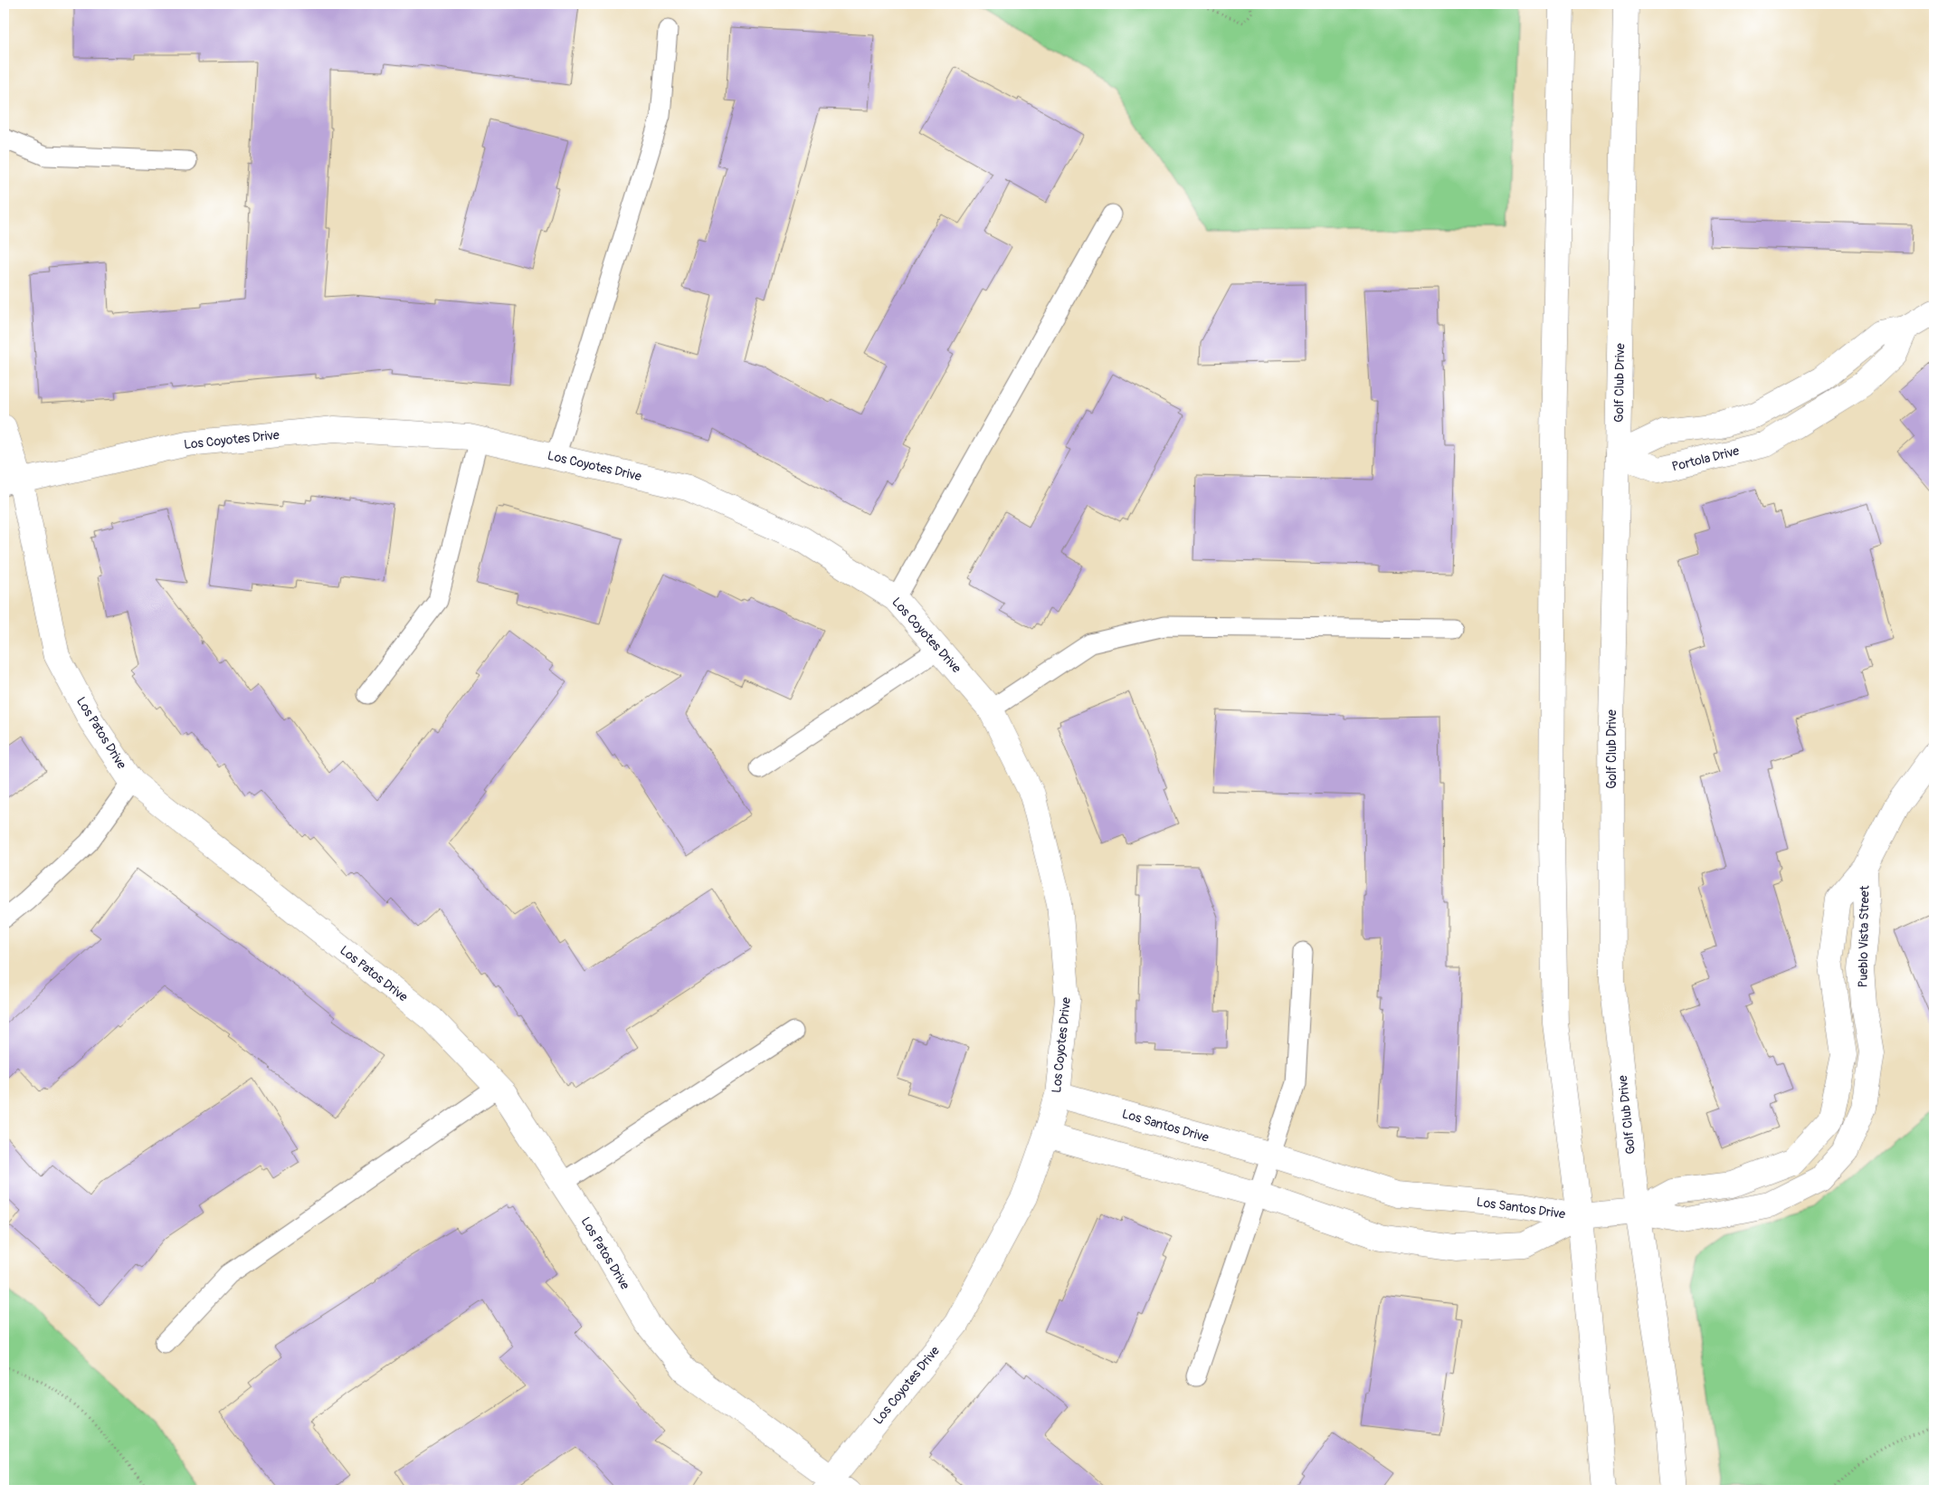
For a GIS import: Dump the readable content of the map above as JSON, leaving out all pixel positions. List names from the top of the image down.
{
  "streets": {
    "street": [
      "Golf Club Drive",
      "Los Coyotes Drive",
      "Portola Drive",
      "Los Patos Drive",
      "Pueblo Vista Street",
      "Los Santos Drive"
    ]
  },
  "crossings": [
    ["Golf Club Drive", "Portola Drive"],
    ["Golf Club Drive", "Pueblo Vista Street"],
    ["Los Coyotes Drive", "Los Patos Drive"],
    ["Los Coyotes Drive", "Los Santos Drive"],
    ["Pueblo Vista Street", "Los Santos Drive"]
  ]
}
